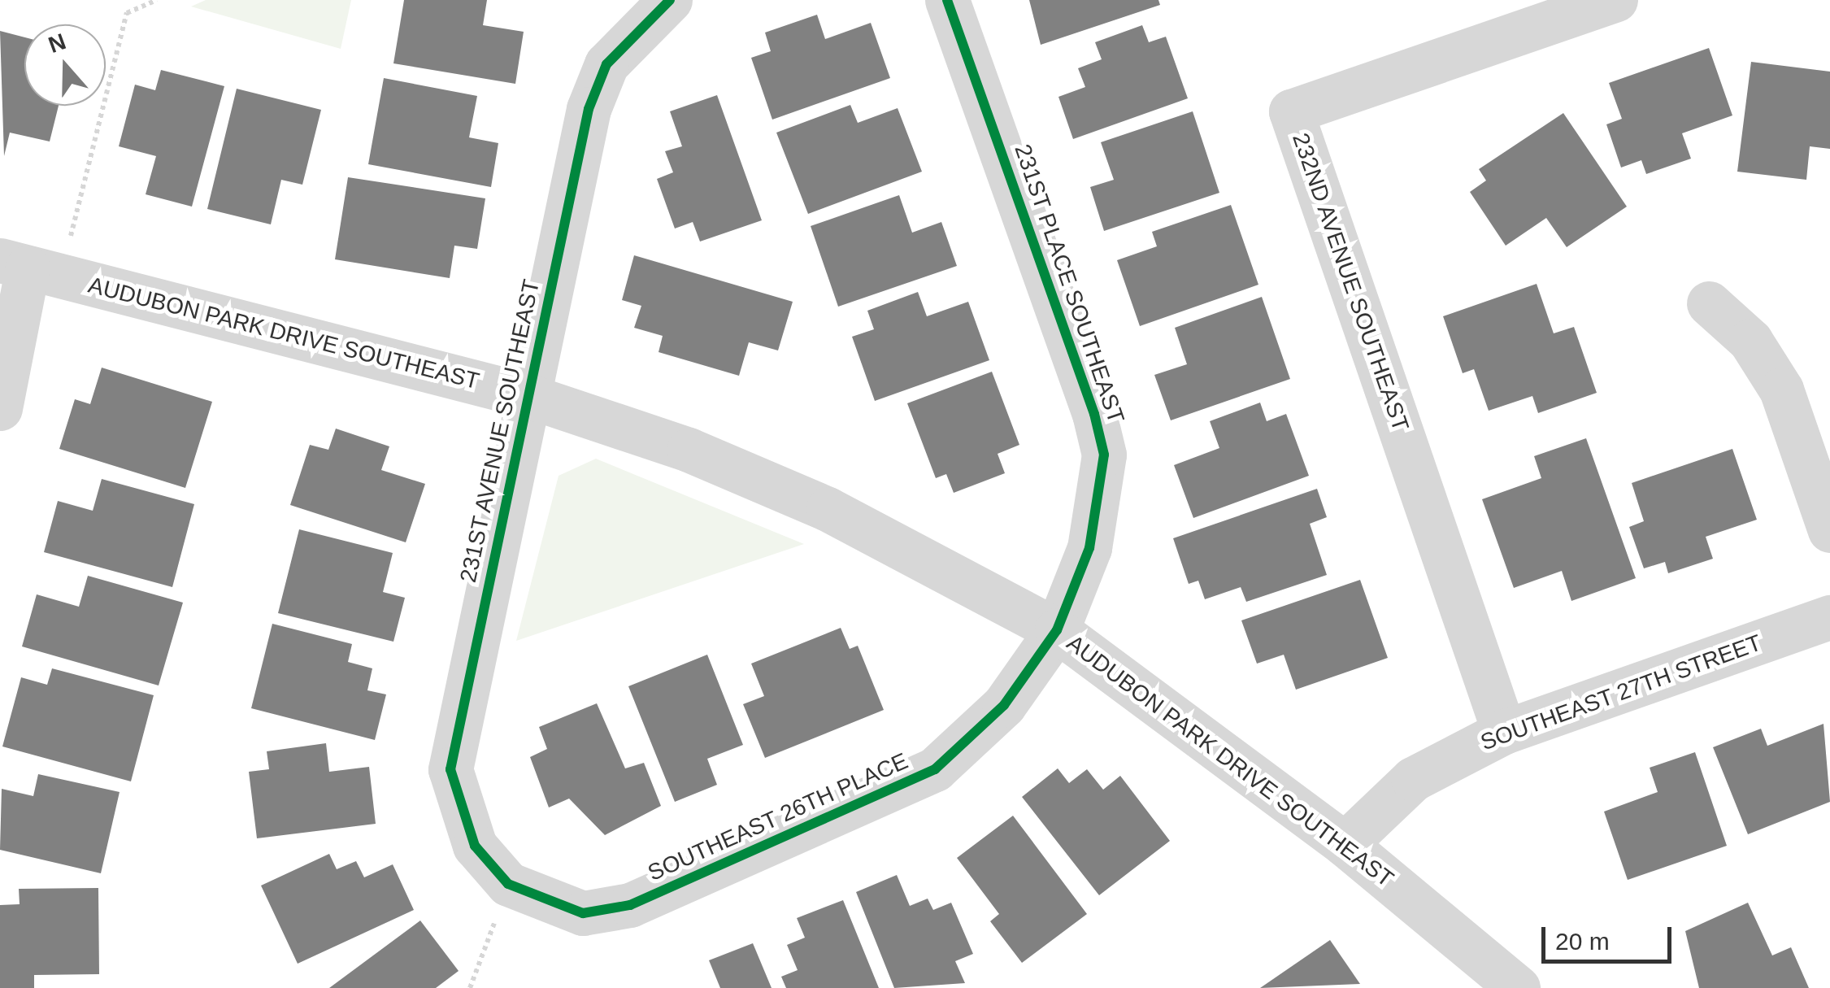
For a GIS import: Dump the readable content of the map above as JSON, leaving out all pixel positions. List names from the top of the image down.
{
  "streets": {
    "street": [
      "232ND AVENUE SOUTHEAST",
      "231ST PLACE SOUTHEAST",
      "AUDUBON PARK DRIVE SOUTHEAST",
      "231ST AVENUE SOUTHEAST",
      "SOUTHEAST 27TH STREET",
      "SOUTHEAST 26TH PLACE"
    ]
  },
  "crossings": [
    ["232ND AVENUE SOUTHEAST", "SOUTHEAST 27TH STREET"],
    ["231ST PLACE SOUTHEAST", "AUDUBON PARK DRIVE SOUTHEAST"],
    ["231ST PLACE SOUTHEAST", "SOUTHEAST 26TH PLACE"],
    ["AUDUBON PARK DRIVE SOUTHEAST", "231ST AVENUE SOUTHEAST"],
    ["AUDUBON PARK DRIVE SOUTHEAST", "SOUTHEAST 27TH STREET"],
    ["AUDUBON PARK DRIVE SOUTHEAST", "SOUTHEAST 26TH PLACE"],
    ["231ST AVENUE SOUTHEAST", "SOUTHEAST 26TH PLACE"]
  ],
  "scale_bar": "20 m",
  "north": "top"
}
